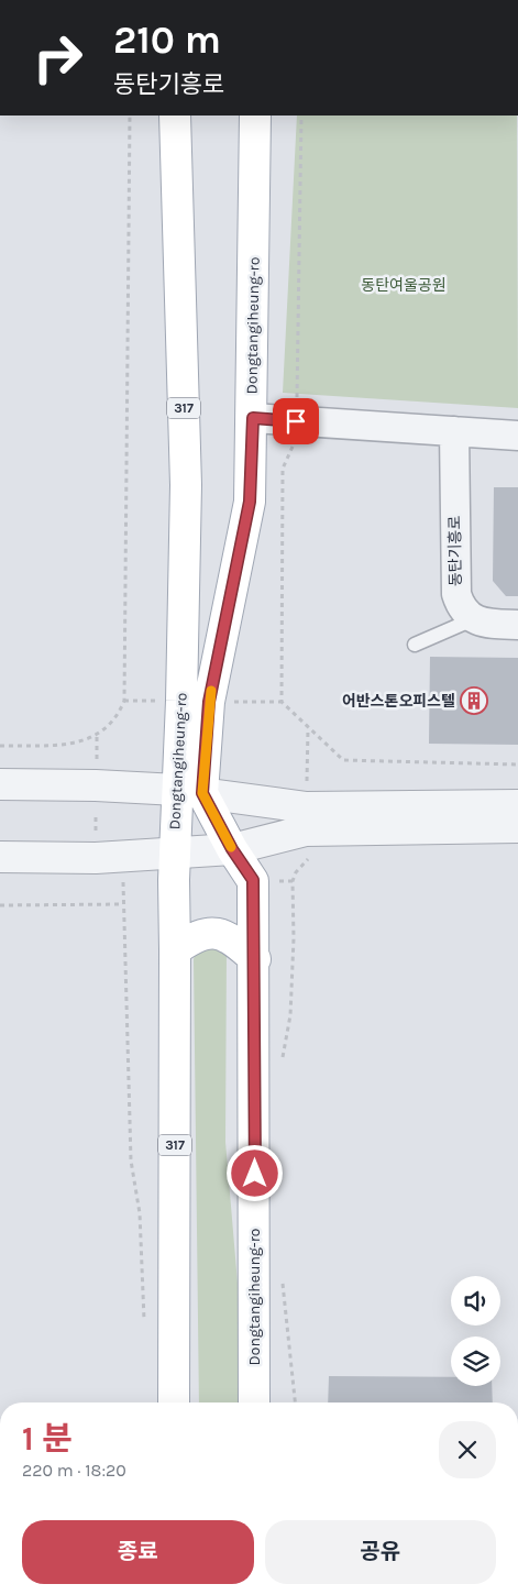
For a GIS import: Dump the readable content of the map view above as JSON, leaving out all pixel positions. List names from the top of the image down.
{
  "streets": {
    "main road": ["Dongtangiheung-ro", "317"],
    "street": ["동탄기흥로"]
  },
  "parks": ["동탄여울공원"],
  "places": {
    "building": ["어반스톤오피스텔"]
  },
  "page": {
    "turn": ["210 m", "동탄기흥로"],
    "heading": ["1 분", "220 m · 18:20"],
    "buttons": ["종료", "공유"]
  }
}
